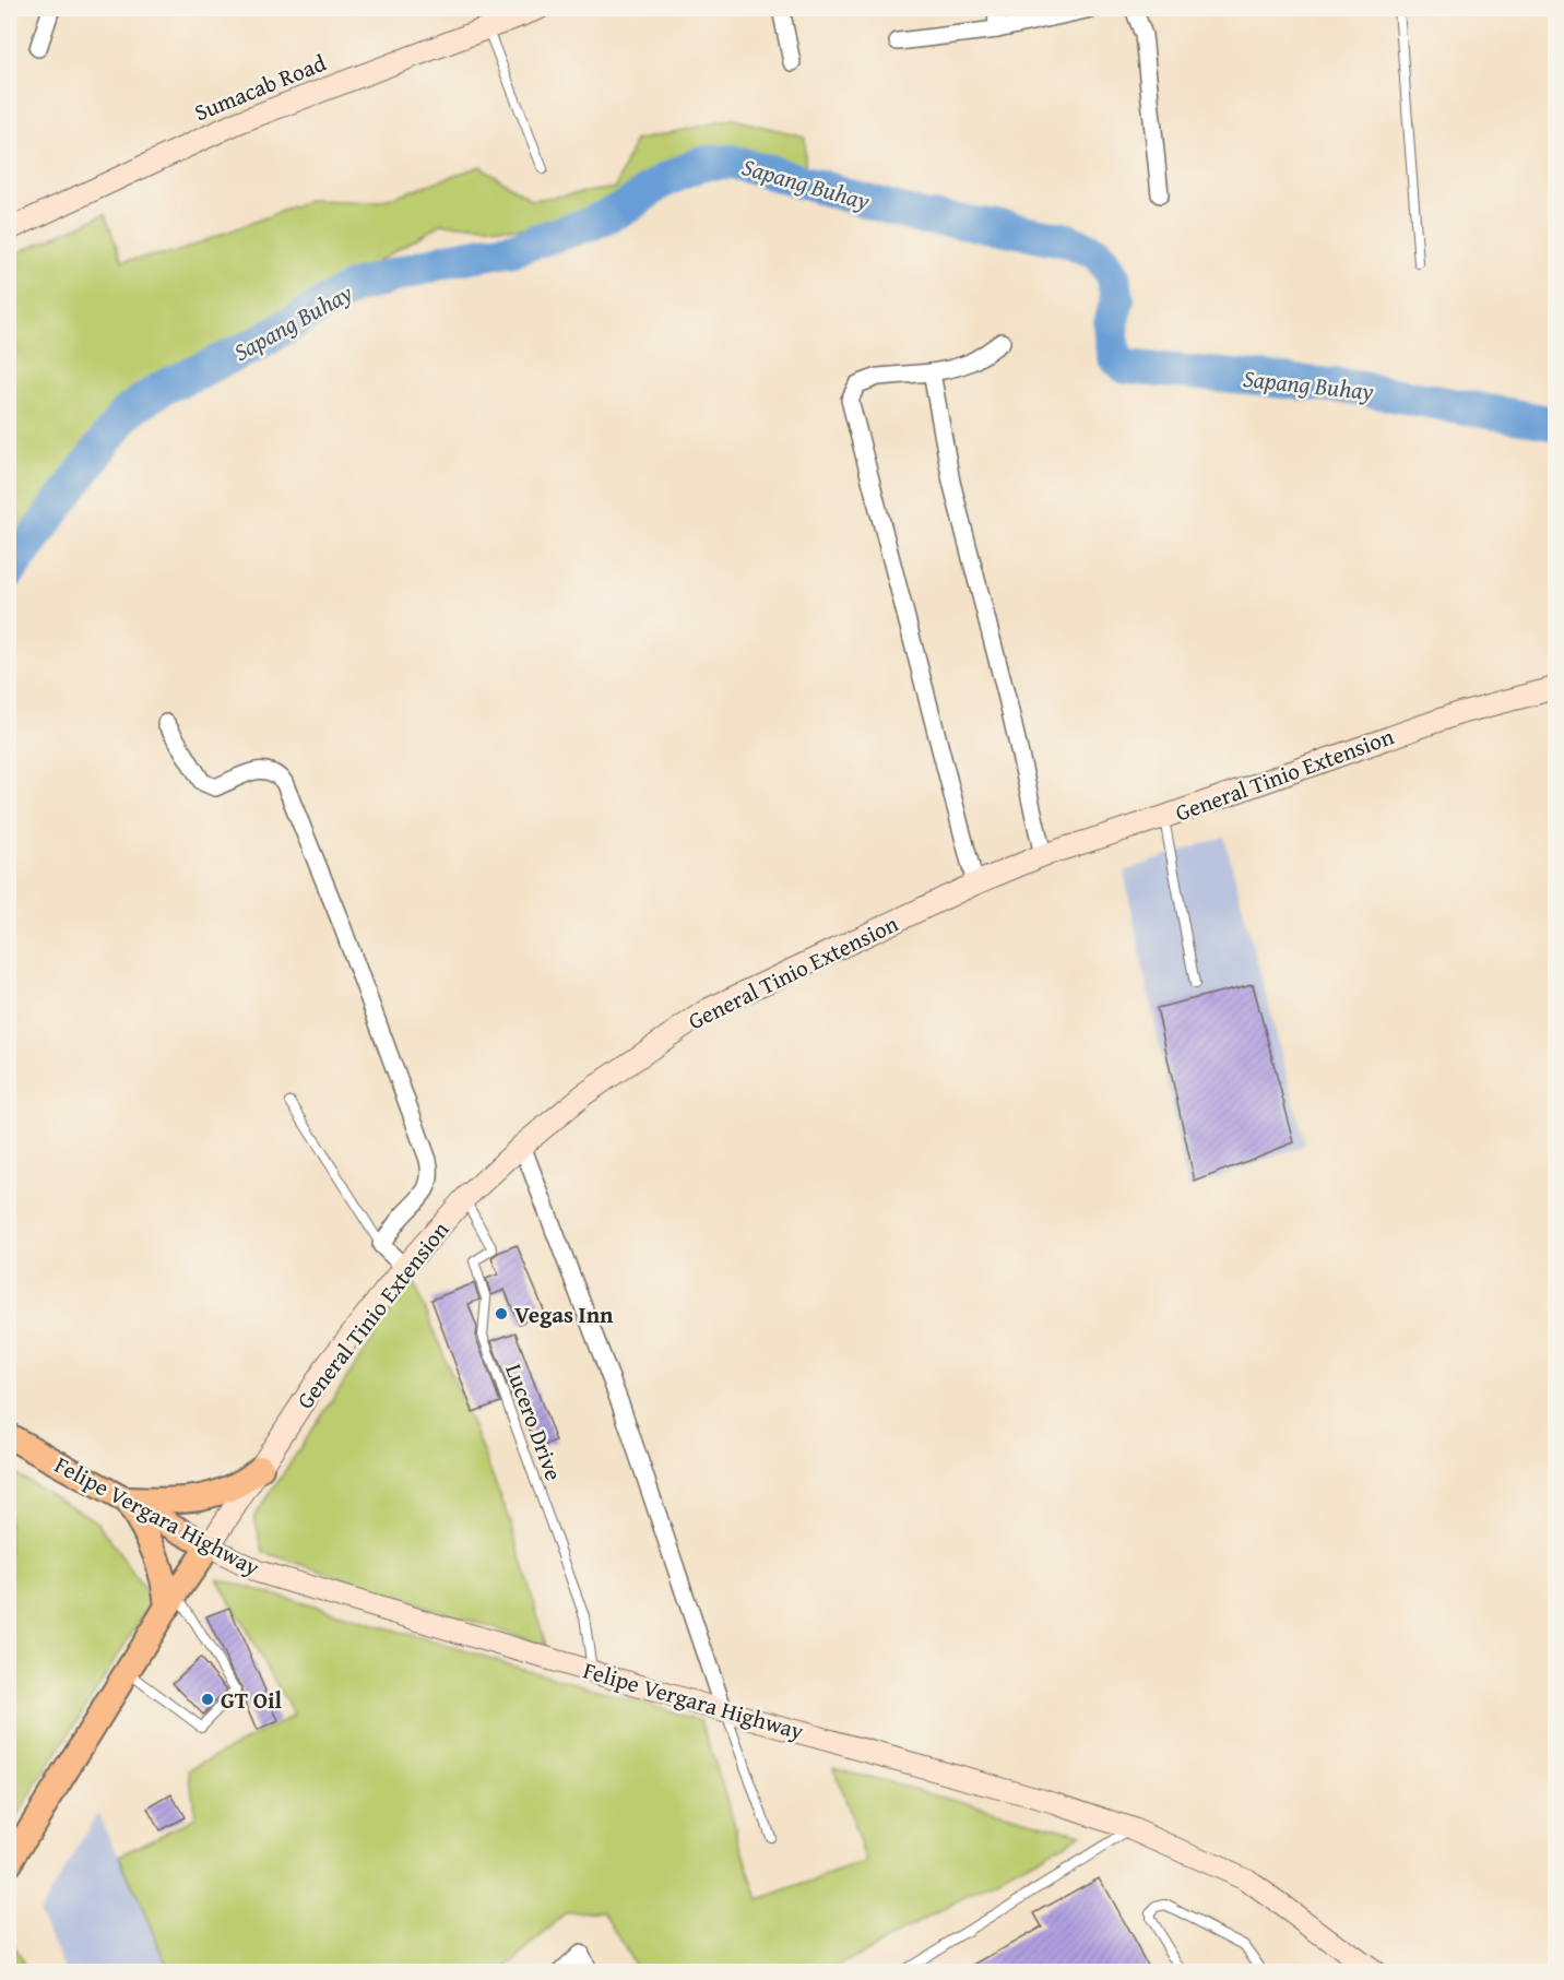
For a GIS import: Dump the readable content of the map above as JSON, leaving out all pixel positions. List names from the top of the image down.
{
  "streets": {
    "main road": ["General Tinio Extension", "Felipe Vergara Highway"],
    "street": ["Sumacab Road"],
    "lane": ["Lucero Drive"]
  },
  "crossings": [
    ["General Tinio Extension", "Lucero Drive"],
    ["General Tinio Extension", "Felipe Vergara Highway"],
    ["Lucero Drive", "Felipe Vergara Highway"]
  ],
  "water": ["Sapang Buhay"],
  "places": ["Vegas Inn", "GT Oil"]
}
